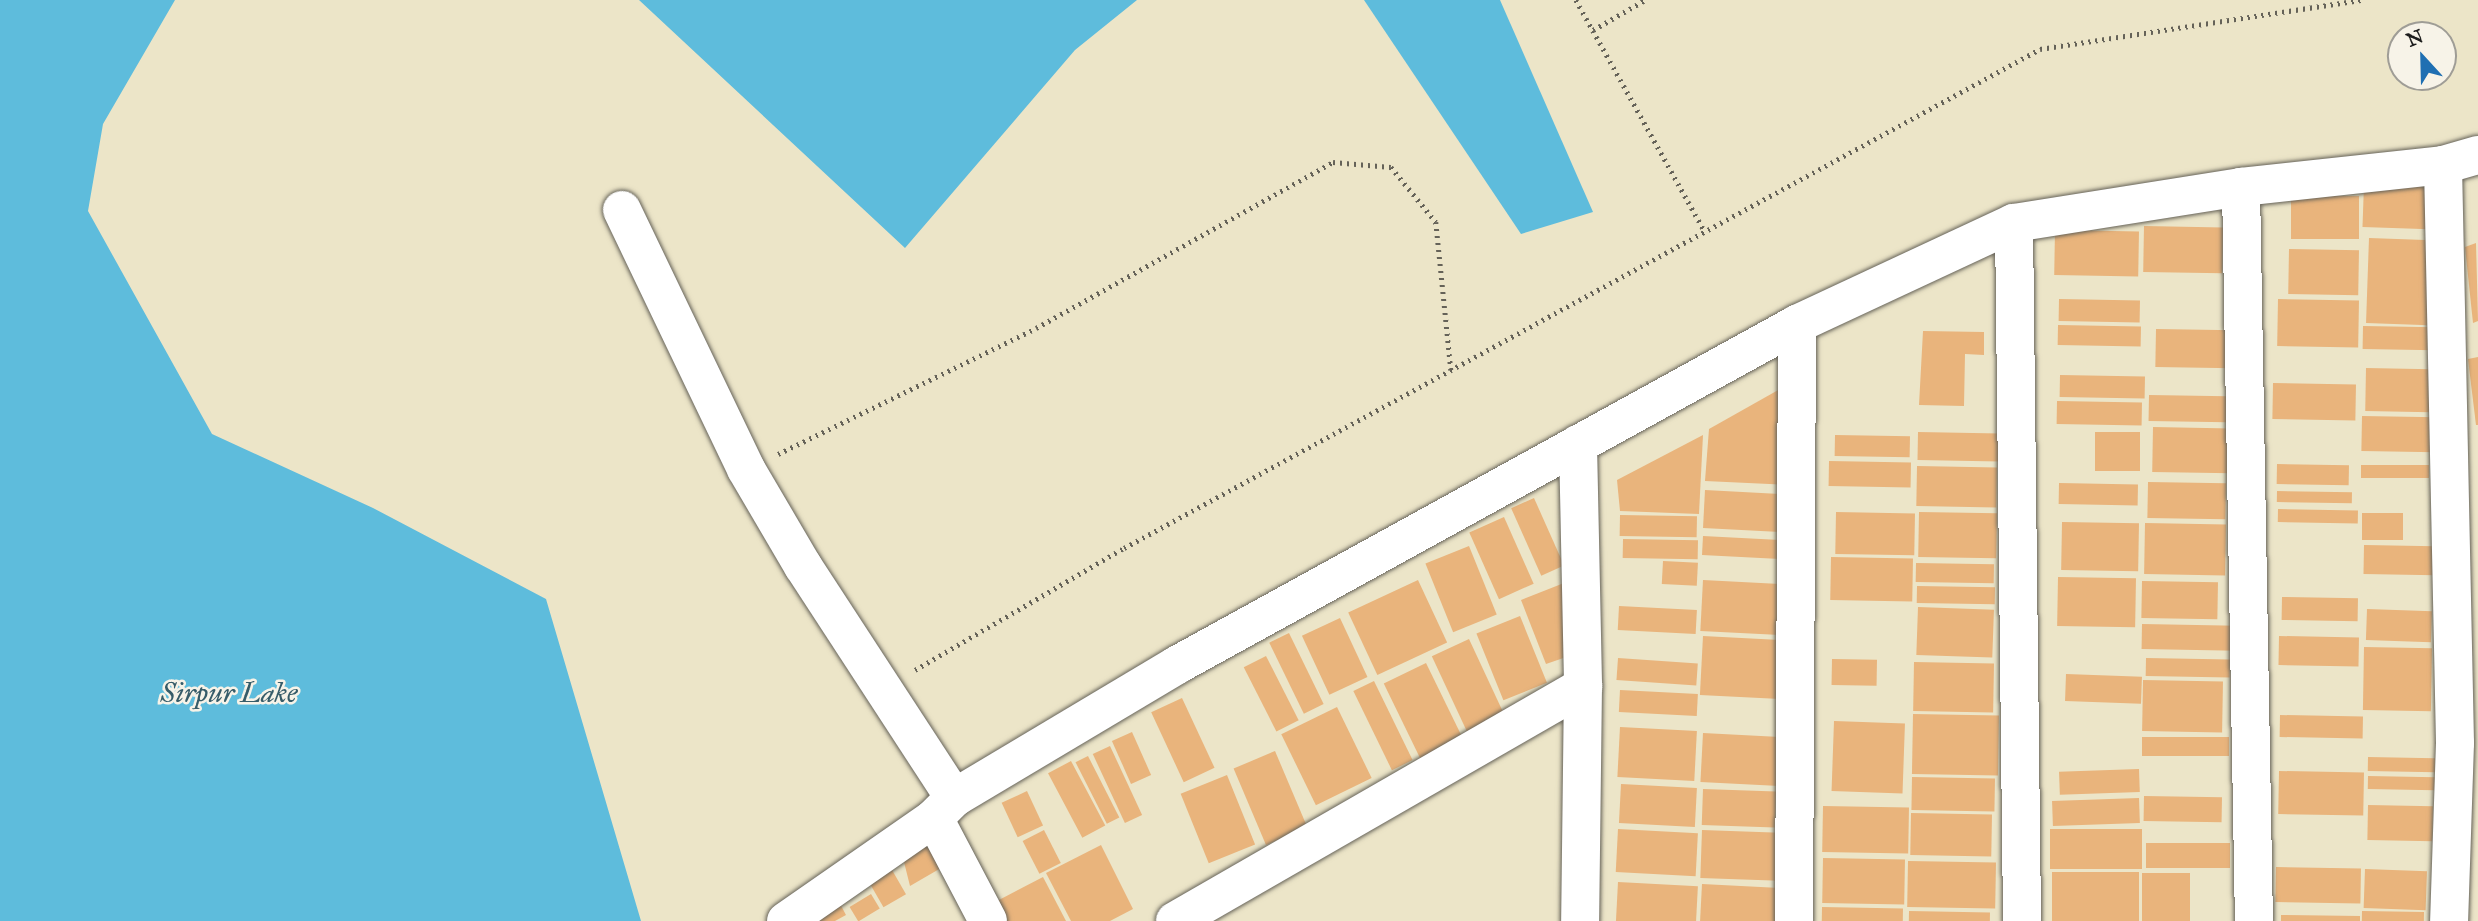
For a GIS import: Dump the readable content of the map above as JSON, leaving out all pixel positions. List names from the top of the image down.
{
  "water": ["Sirpur Lake"],
  "north": "top"
}
